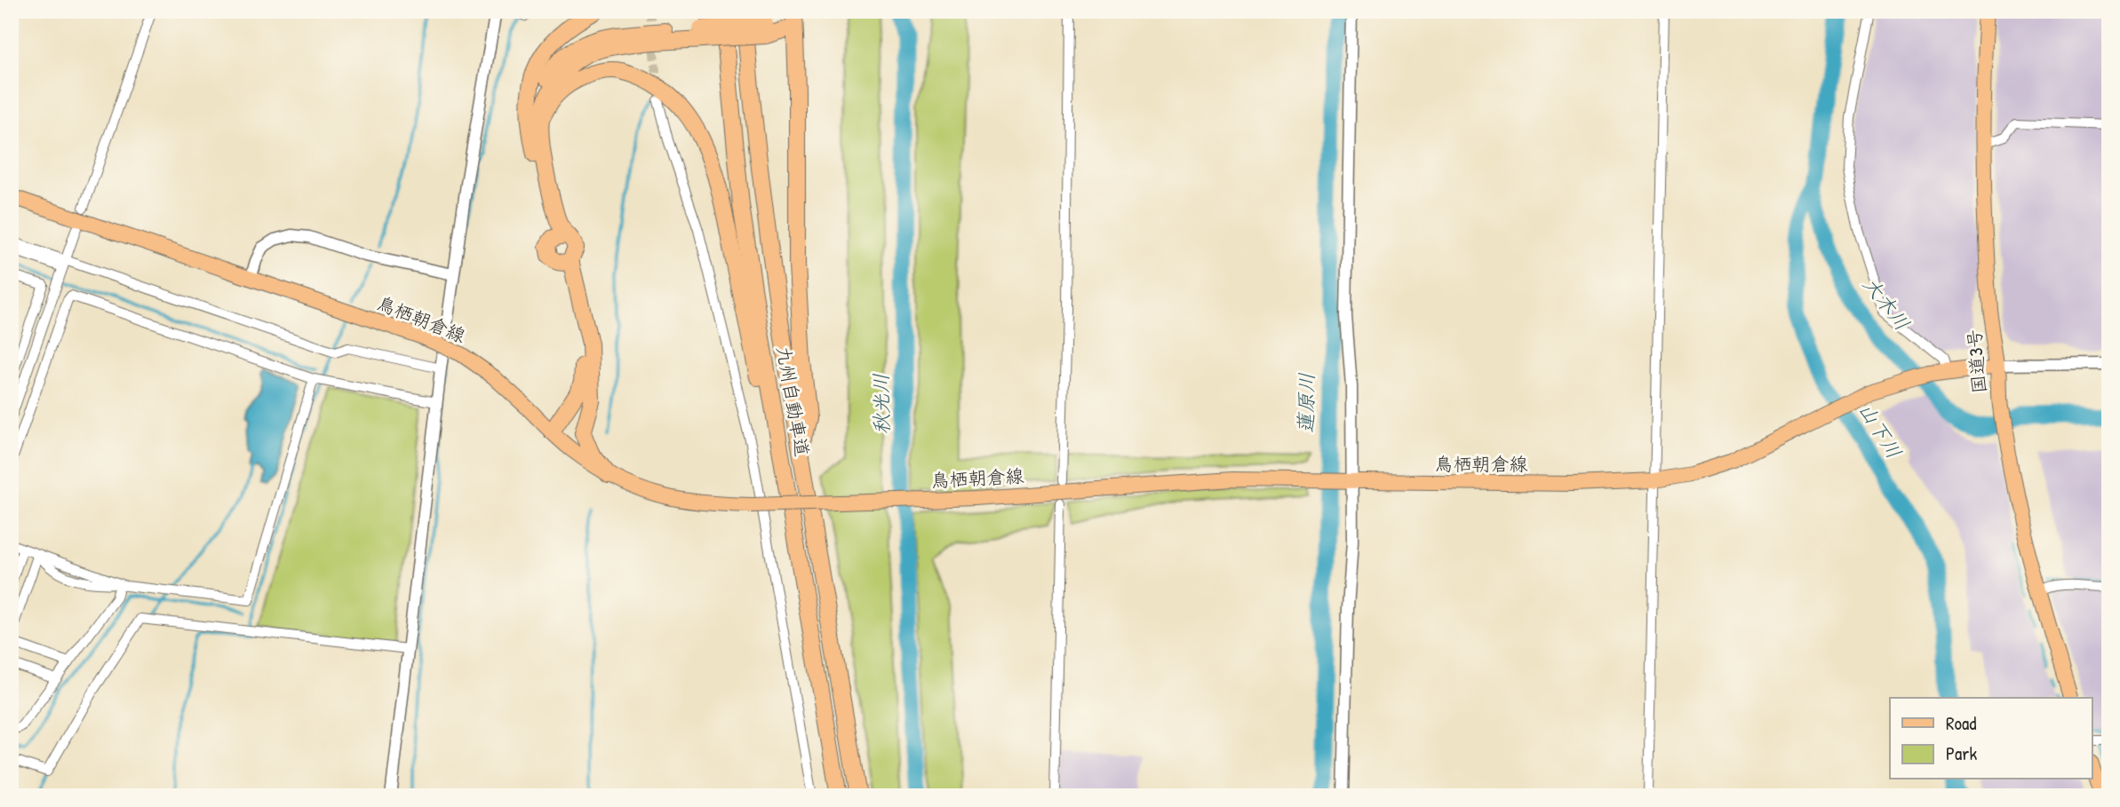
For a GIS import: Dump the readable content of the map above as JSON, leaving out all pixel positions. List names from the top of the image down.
{
  "streets": {
    "highway": ["九州自動車道"],
    "main road": ["鳥栖朝倉線", "国道3号"]
  },
  "crossings": [
    ["鳥栖朝倉線", "国道3号"]
  ],
  "water": [
    "大木川",
    "蓮原川",
    "秋光川",
    "山下川"
  ],
  "legend": ["Road", "Park"]
}
